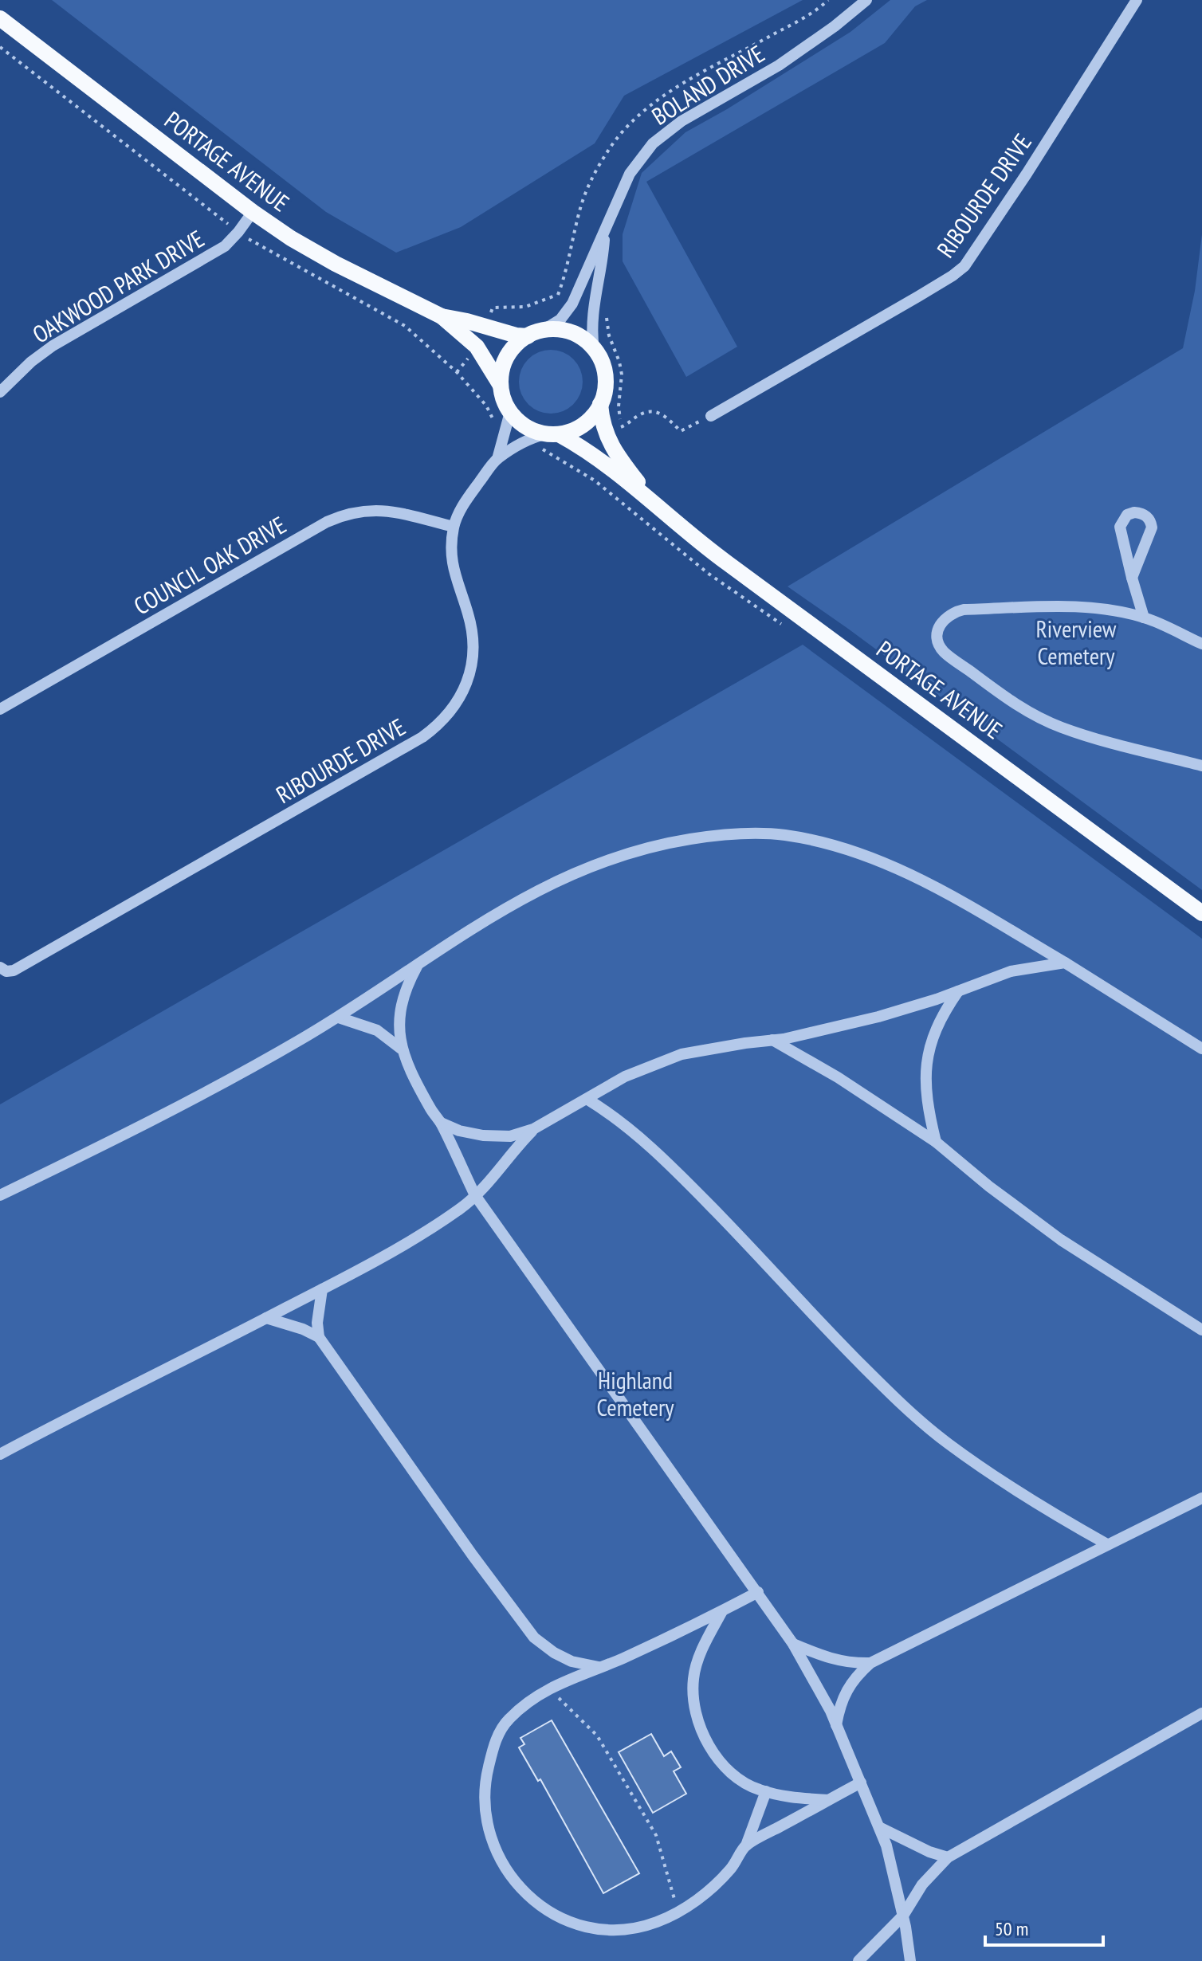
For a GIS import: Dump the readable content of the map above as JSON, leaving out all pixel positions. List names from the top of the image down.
{
  "streets": {
    "main road": ["PORTAGE AVENUE"],
    "street": [
      "BOLAND DRIVE",
      "RIBOURDE DRIVE",
      "OAKWOOD PARK DRIVE",
      "COUNCIL OAK DRIVE"
    ]
  },
  "crossings": [
    ["BOLAND DRIVE", "PORTAGE AVENUE"],
    ["BOLAND DRIVE", "RIBOURDE DRIVE"],
    ["PORTAGE AVENUE", "RIBOURDE DRIVE"],
    ["PORTAGE AVENUE", "OAKWOOD PARK DRIVE"],
    ["RIBOURDE DRIVE", "COUNCIL OAK DRIVE"]
  ],
  "parks": ["Riverview Cemetery", "Highland Cemetery"],
  "scale_bar": "50 m"
}
